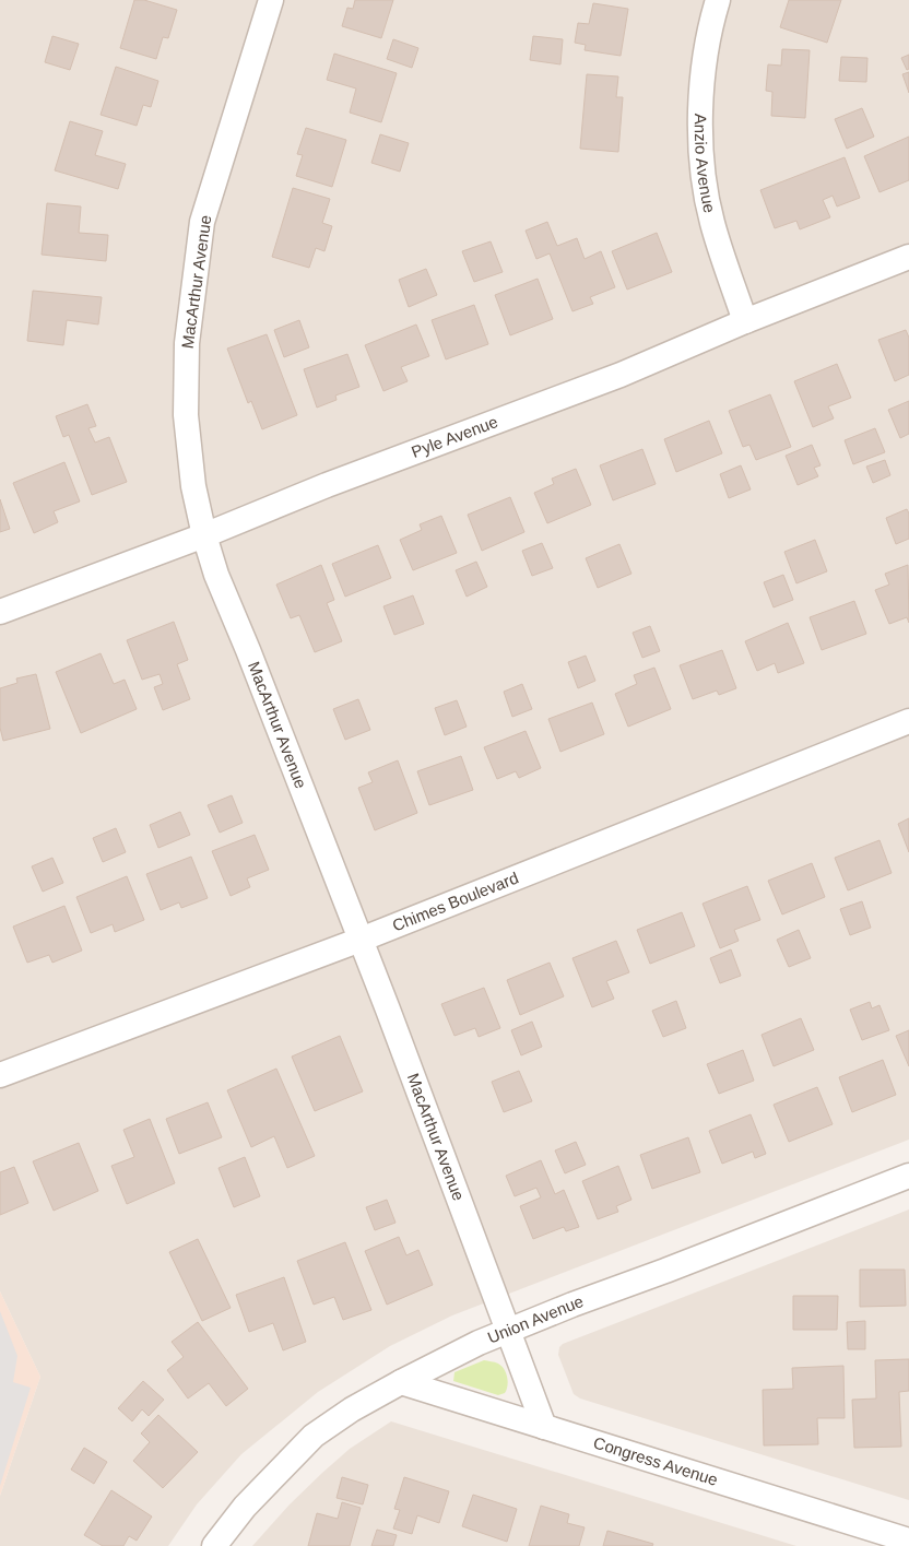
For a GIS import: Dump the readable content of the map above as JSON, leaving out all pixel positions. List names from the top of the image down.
{
  "streets": {
    "street": [
      "Anzio Avenue",
      "MacArthur Avenue",
      "Pyle Avenue",
      "Chimes Boulevard",
      "Union Avenue",
      "Congress Avenue"
    ]
  },
  "crossings": [
    ["Anzio Avenue", "Pyle Avenue"],
    ["MacArthur Avenue", "Pyle Avenue"],
    ["MacArthur Avenue", "Chimes Boulevard"],
    ["MacArthur Avenue", "Union Avenue"],
    ["MacArthur Avenue", "Congress Avenue"],
    ["Union Avenue", "Congress Avenue"]
  ]
}
